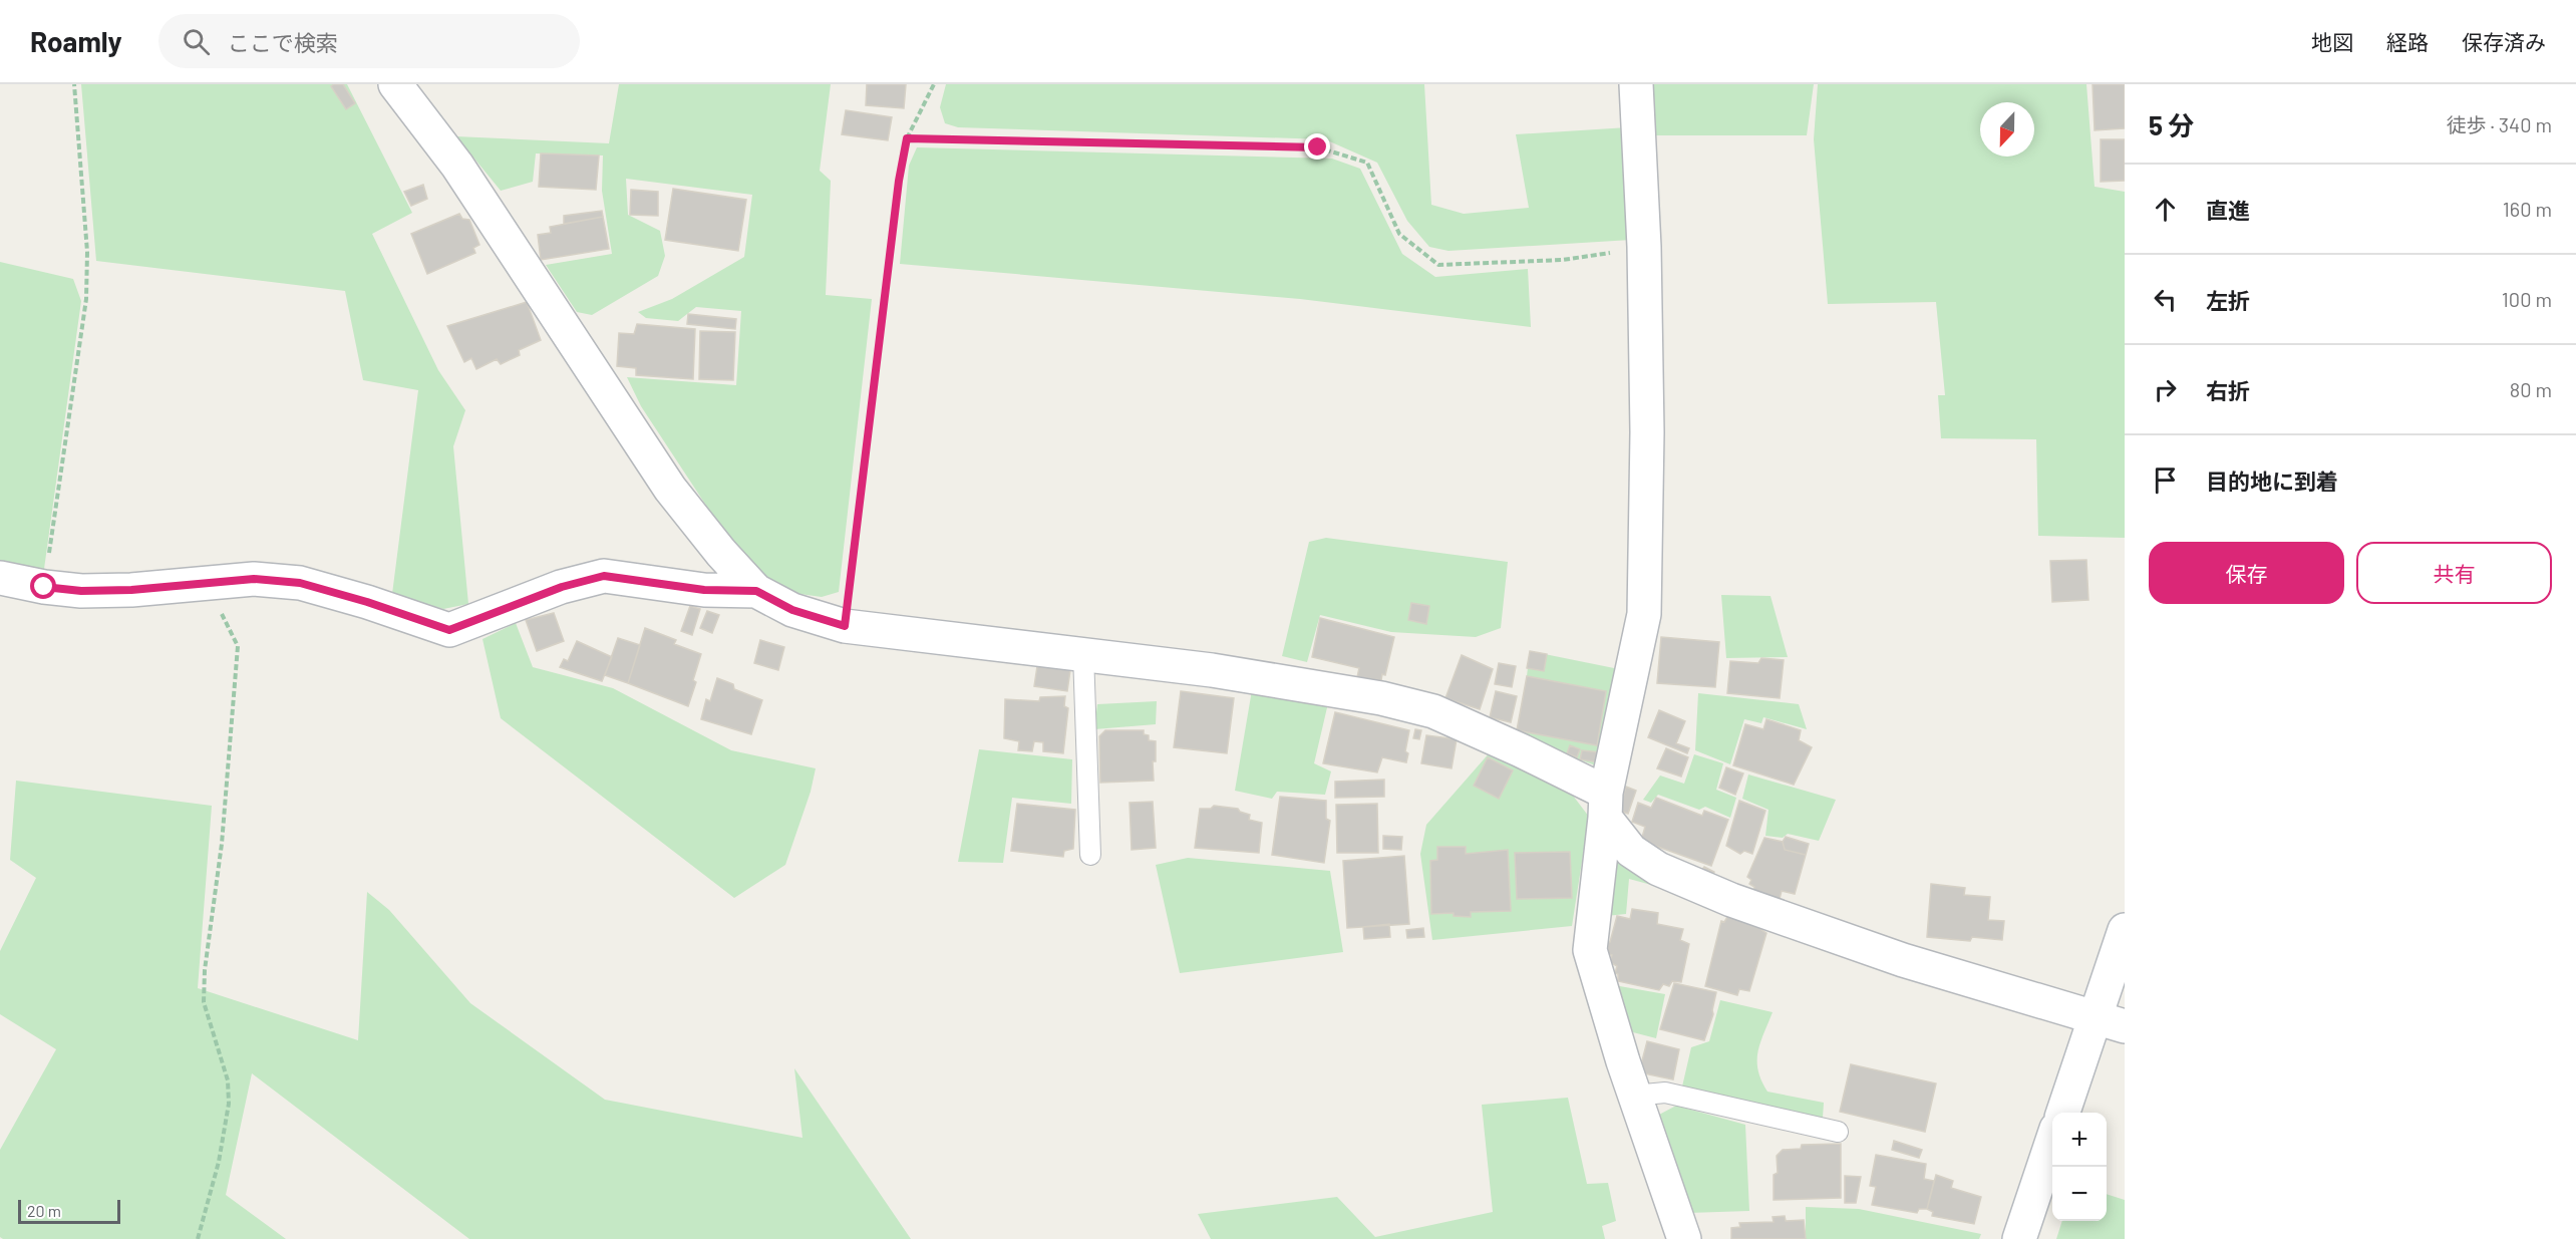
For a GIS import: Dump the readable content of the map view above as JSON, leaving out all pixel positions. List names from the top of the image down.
{
  "scale_bar": "20 m",
  "north": "bottom",
  "page": {
    "header": "Roamly",
    "search": "ここで検索",
    "nav": ["地図", "経路", "保存済み"],
    "heading": ["5 分", "徒歩 · 340 m"],
    "list": [
      ["直進", "160 m"],
      ["左折", "100 m"],
      ["右折", "80 m"],
      "目的地に到着"
    ],
    "buttons": ["保存", "共有"],
    "map_buttons": ["+", "−"],
    "scale": "20 m"
  }
}
